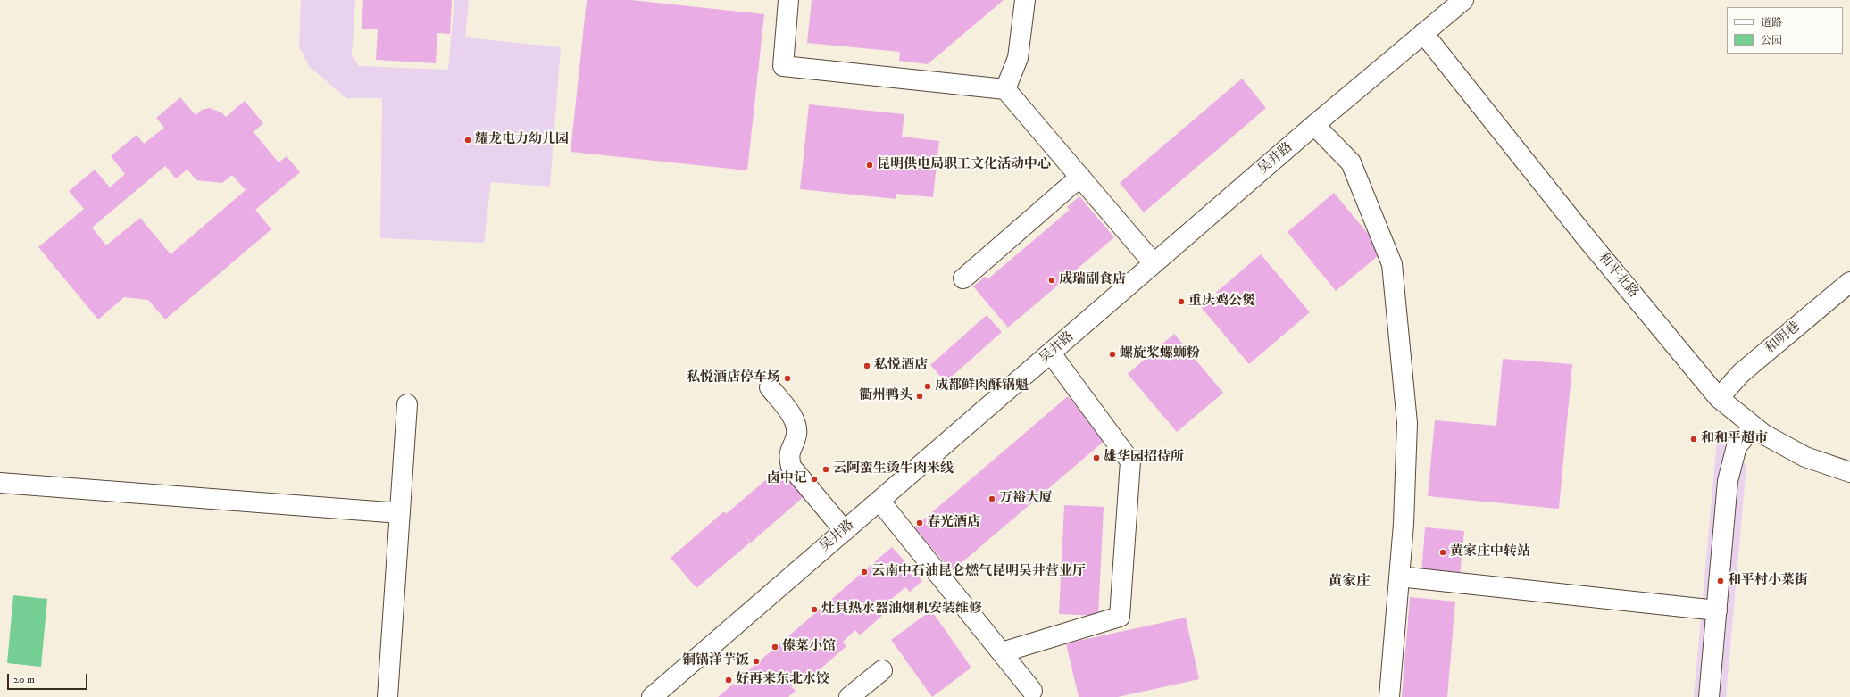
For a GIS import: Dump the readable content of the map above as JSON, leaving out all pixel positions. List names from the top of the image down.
{
  "streets": {
    "street": ["吴井路", "和平北路", "和明巷"]
  },
  "crossings": [
    ["吴井路", "和平北路"],
    ["和平北路", "和明巷"]
  ],
  "districts": ["黄家庄"],
  "places": [
    "耀龙电力幼儿园",
    "昆明供电局职工文化活动中心",
    "成瑞副食店",
    "重庆鸡公煲",
    "螺旋桨螺蛳粉",
    "私悦酒店",
    "私悦酒店停车场",
    "成都鲜肉酥锅魁",
    "衢州鸭头",
    "和和平超市",
    "雄华园招待所",
    "云阿蛮生烫牛肉米线",
    "卤中记",
    "万裕大厦",
    "春光酒店",
    "黄家庄中转站",
    "云南中石油昆仑燃气昆明吴井营业厅",
    "和平村小菜街",
    "灶具热水器油烟机安装维修",
    "傣菜小馆",
    "铜锅洋芋饭",
    "好再来东北水饺"
  ],
  "legend": ["道路", "公园"],
  "scale_bar": "20 m"
}
